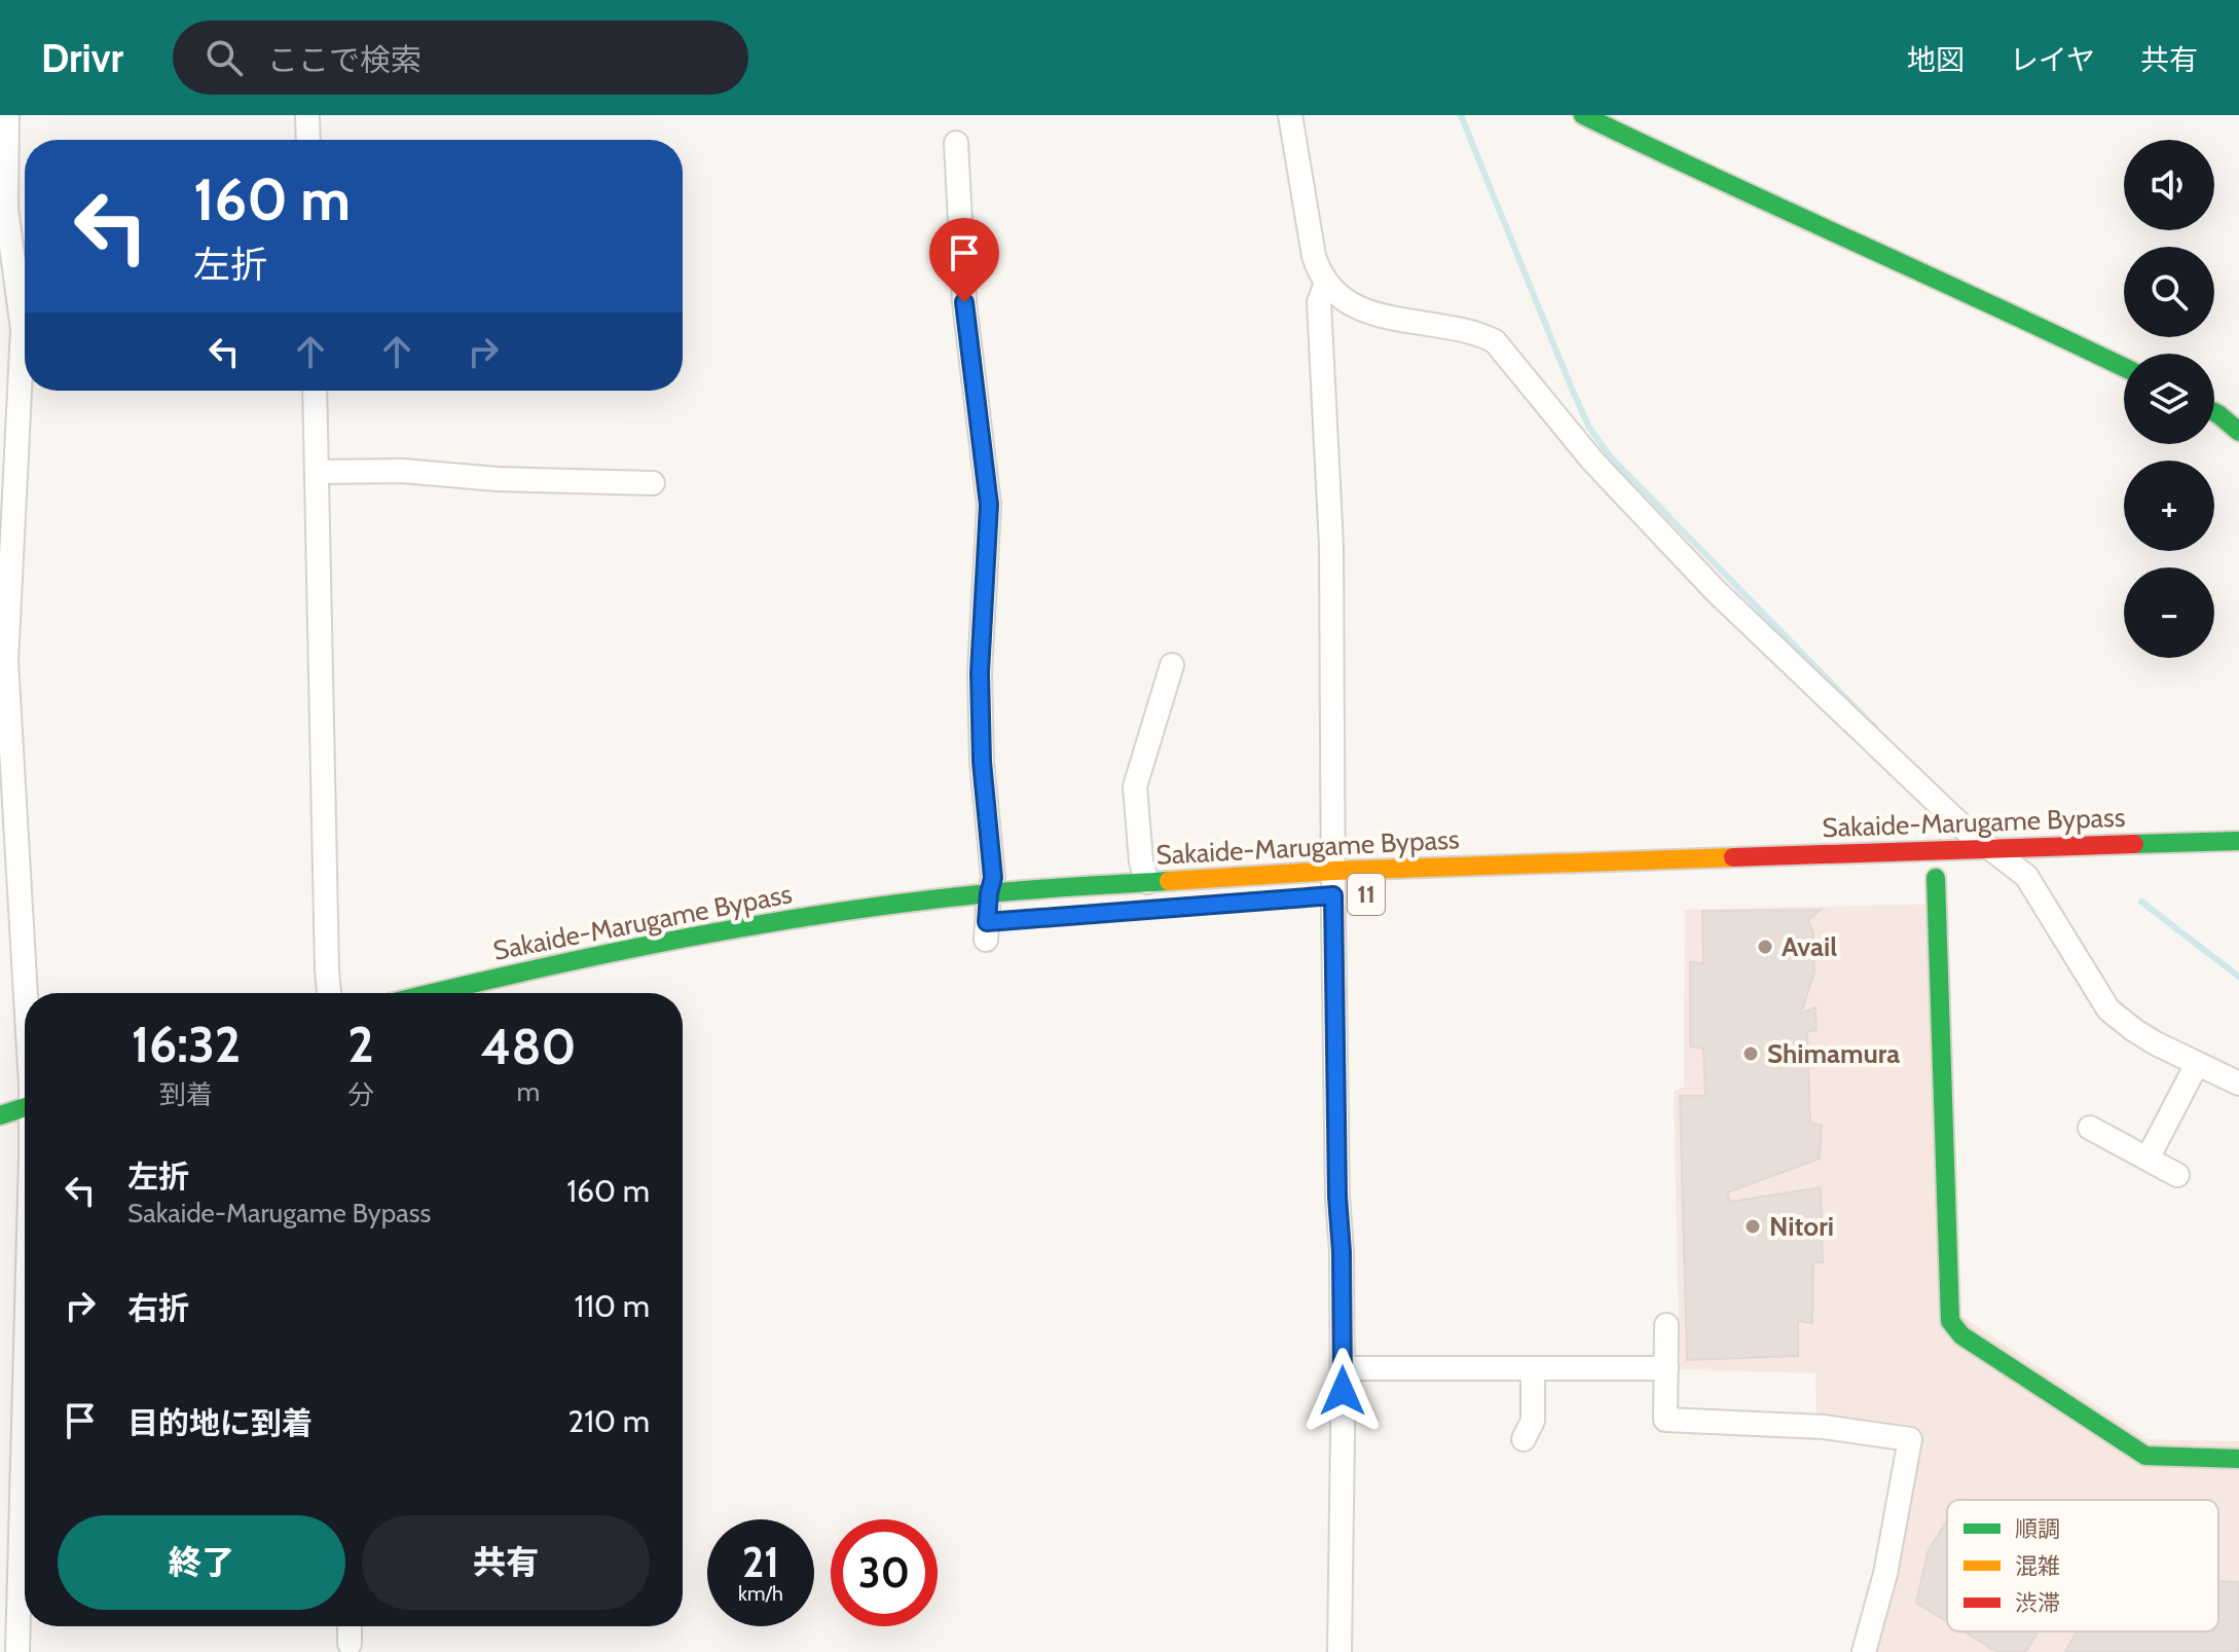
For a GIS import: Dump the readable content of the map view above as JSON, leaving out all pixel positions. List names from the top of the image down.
{
  "streets": {
    "main road": ["Sakaide-Marugame Bypass", "11"]
  },
  "places": ["Avail", "Shimamura", "Nitori"],
  "legend": ["順調", "混雑", "渋滞"],
  "page": {
    "header": "Drivr",
    "search": "ここで検索",
    "nav": ["地図", "レイヤ", "共有"],
    "map_buttons": ["+", "−"],
    "turn": ["160 m", "左折"],
    "eta": [
      "16:32",
      "到着",
      "2",
      "分",
      "480",
      "m"
    ],
    "list": [
      {
        "name": "左折",
        "note": "Sakaide-Marugame Bypass",
        "value": "160 m"
      },
      {
        "name": "右折",
        "value": "110 m"
      },
      {
        "name": "目的地に到着",
        "value": "210 m"
      }
    ],
    "buttons": ["終了", "共有"],
    "speed": "21 km/h",
    "limit": "30"
  }
}
